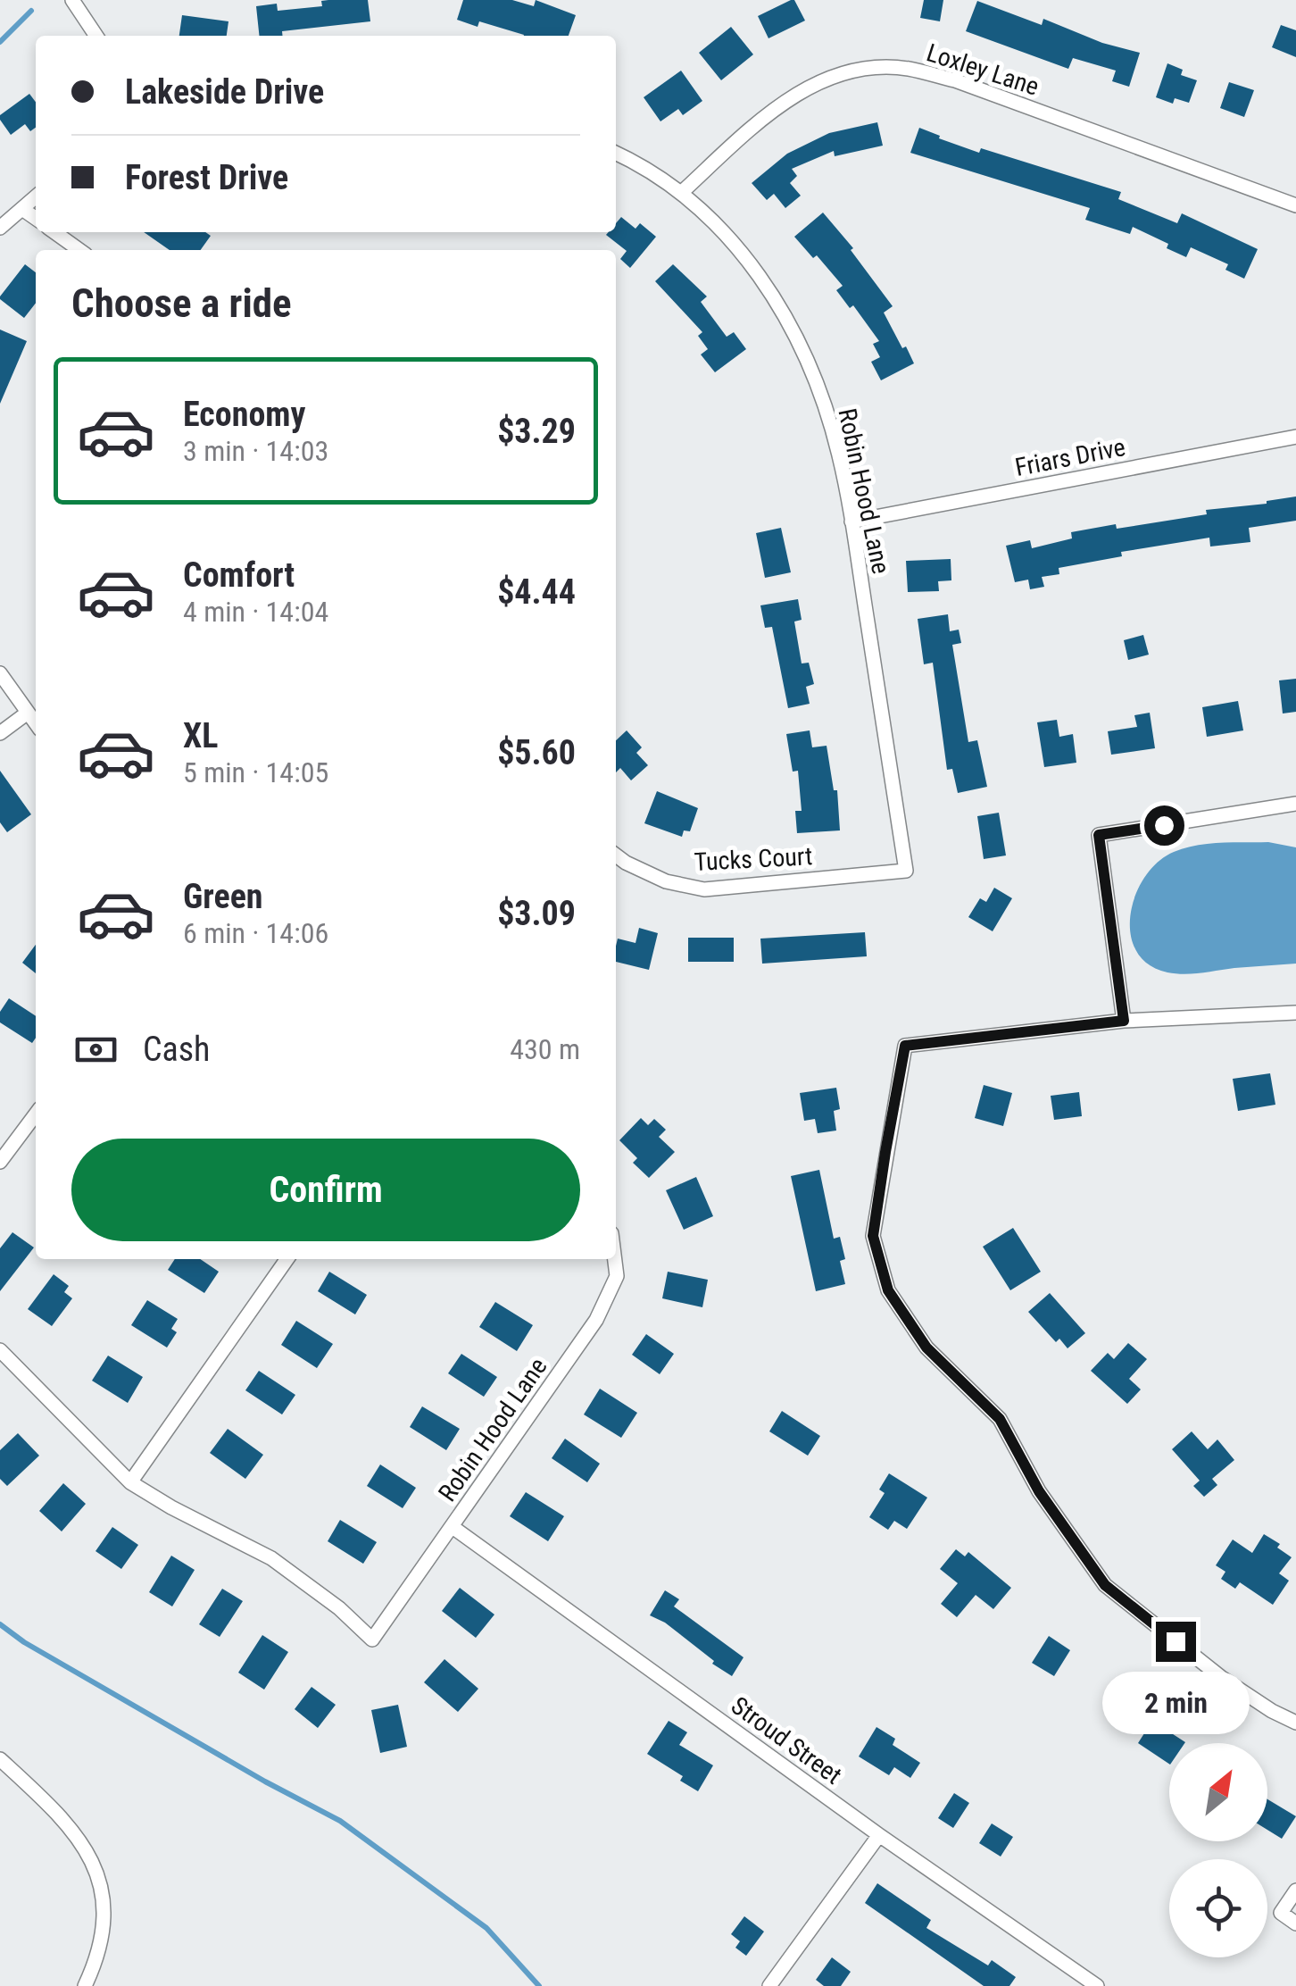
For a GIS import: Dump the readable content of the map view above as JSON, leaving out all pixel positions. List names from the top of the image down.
{
  "streets": {
    "street": [
      "Loxley Lane",
      "Friars Drive",
      "Robin Hood Lane",
      "Tucks Court",
      "Stroud Street"
    ]
  },
  "crossings": [
    ["Loxley Lane", "Robin Hood Lane"],
    ["Friars Drive", "Robin Hood Lane"],
    ["Robin Hood Lane", "Tucks Court"],
    ["Robin Hood Lane", "Stroud Street"]
  ],
  "north": "top right",
  "page": {
    "banner": ["Lakeside Drive", "Forest Drive"],
    "heading": "Choose a ride",
    "list": [
      {
        "name": "Economy",
        "note": "3 min · 14:03",
        "value": "$3.29"
      },
      {
        "name": "Comfort",
        "note": "4 min · 14:04",
        "value": "$4.44"
      },
      {
        "name": "XL",
        "note": "5 min · 14:05",
        "value": "$5.60"
      },
      {
        "name": "Green",
        "note": "6 min · 14:06",
        "value": "$3.09"
      }
    ],
    "pay": ["Cash", "430 m"],
    "buttons": "Confirm",
    "bubble": "2 min"
  }
}
